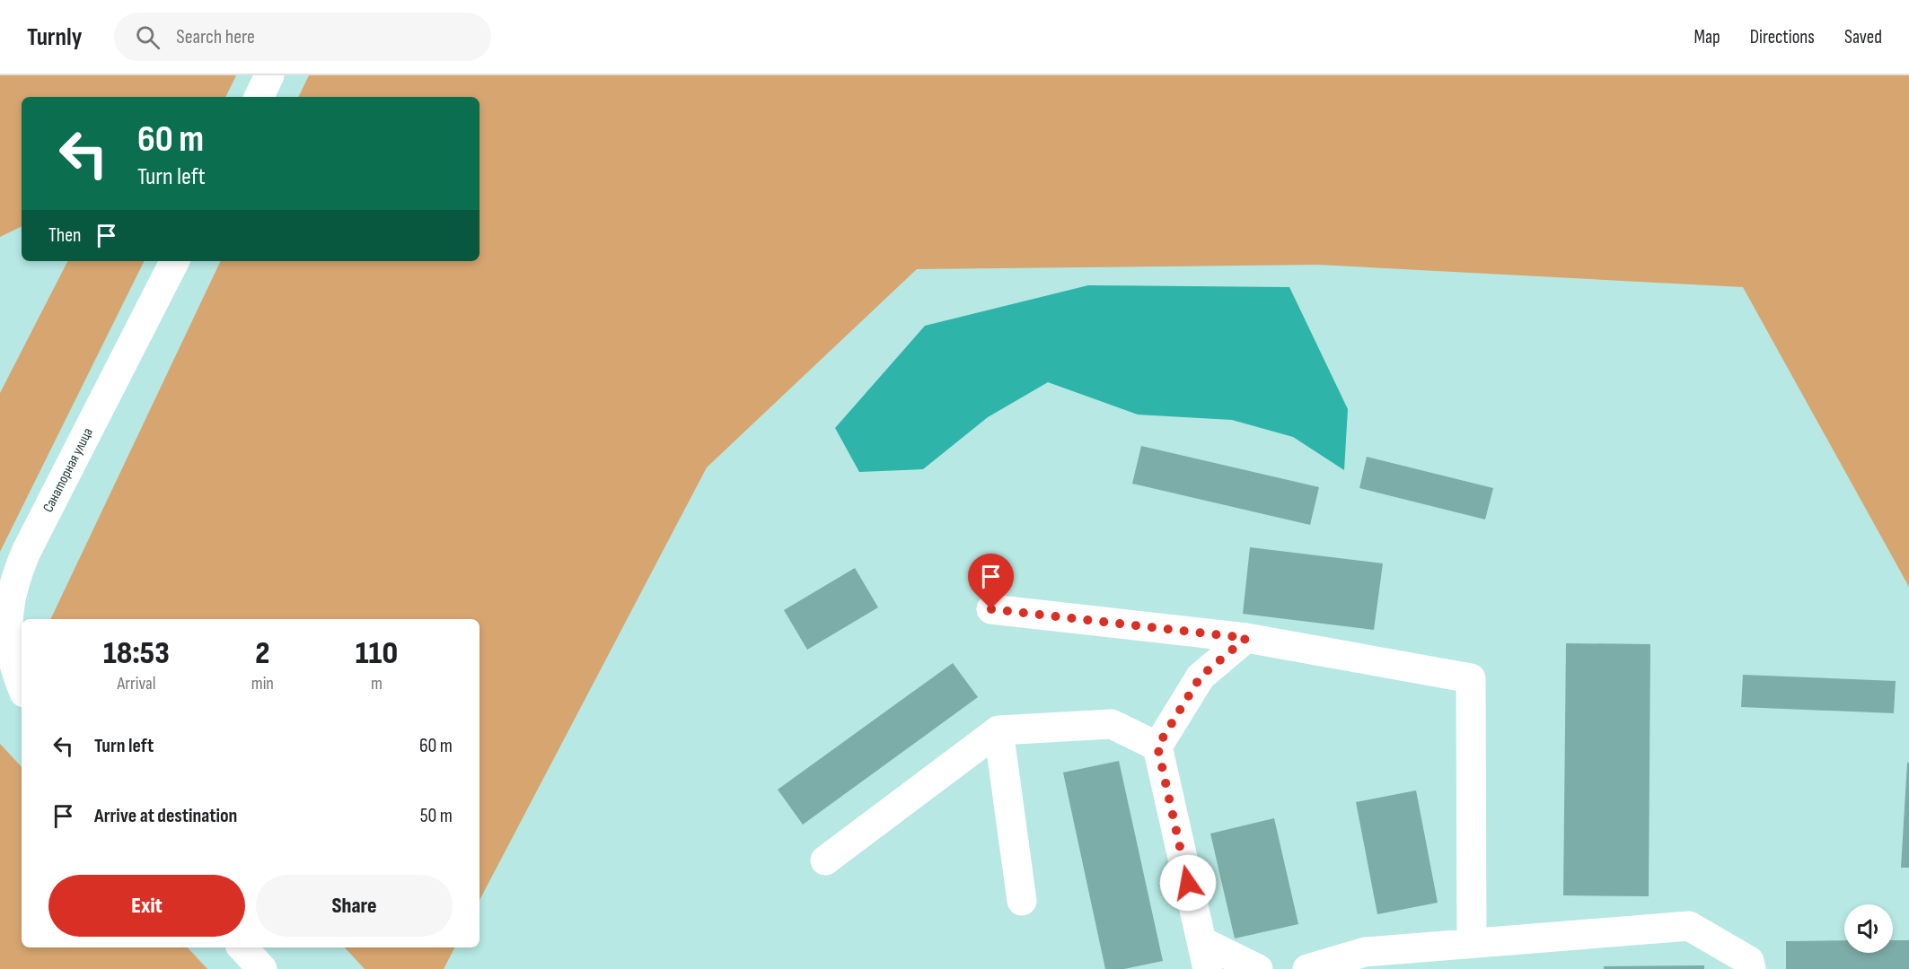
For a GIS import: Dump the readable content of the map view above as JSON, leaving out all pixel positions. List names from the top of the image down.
{
  "streets": {
    "street": ["Санаторная улица"]
  },
  "page": {
    "header": "Turnly",
    "search": "Search here",
    "nav": ["Map", "Directions", "Saved"],
    "turn": ["60 m", "Turn left"],
    "then": "Then",
    "eta": [
      "18:53",
      "Arrival",
      "2",
      "min",
      "110",
      "m"
    ],
    "list": [
      {
        "name": "Turn left",
        "value": "60 m"
      },
      {
        "name": "Arrive at destination",
        "value": "50 m"
      }
    ],
    "buttons": ["Exit", "Share"]
  }
}
